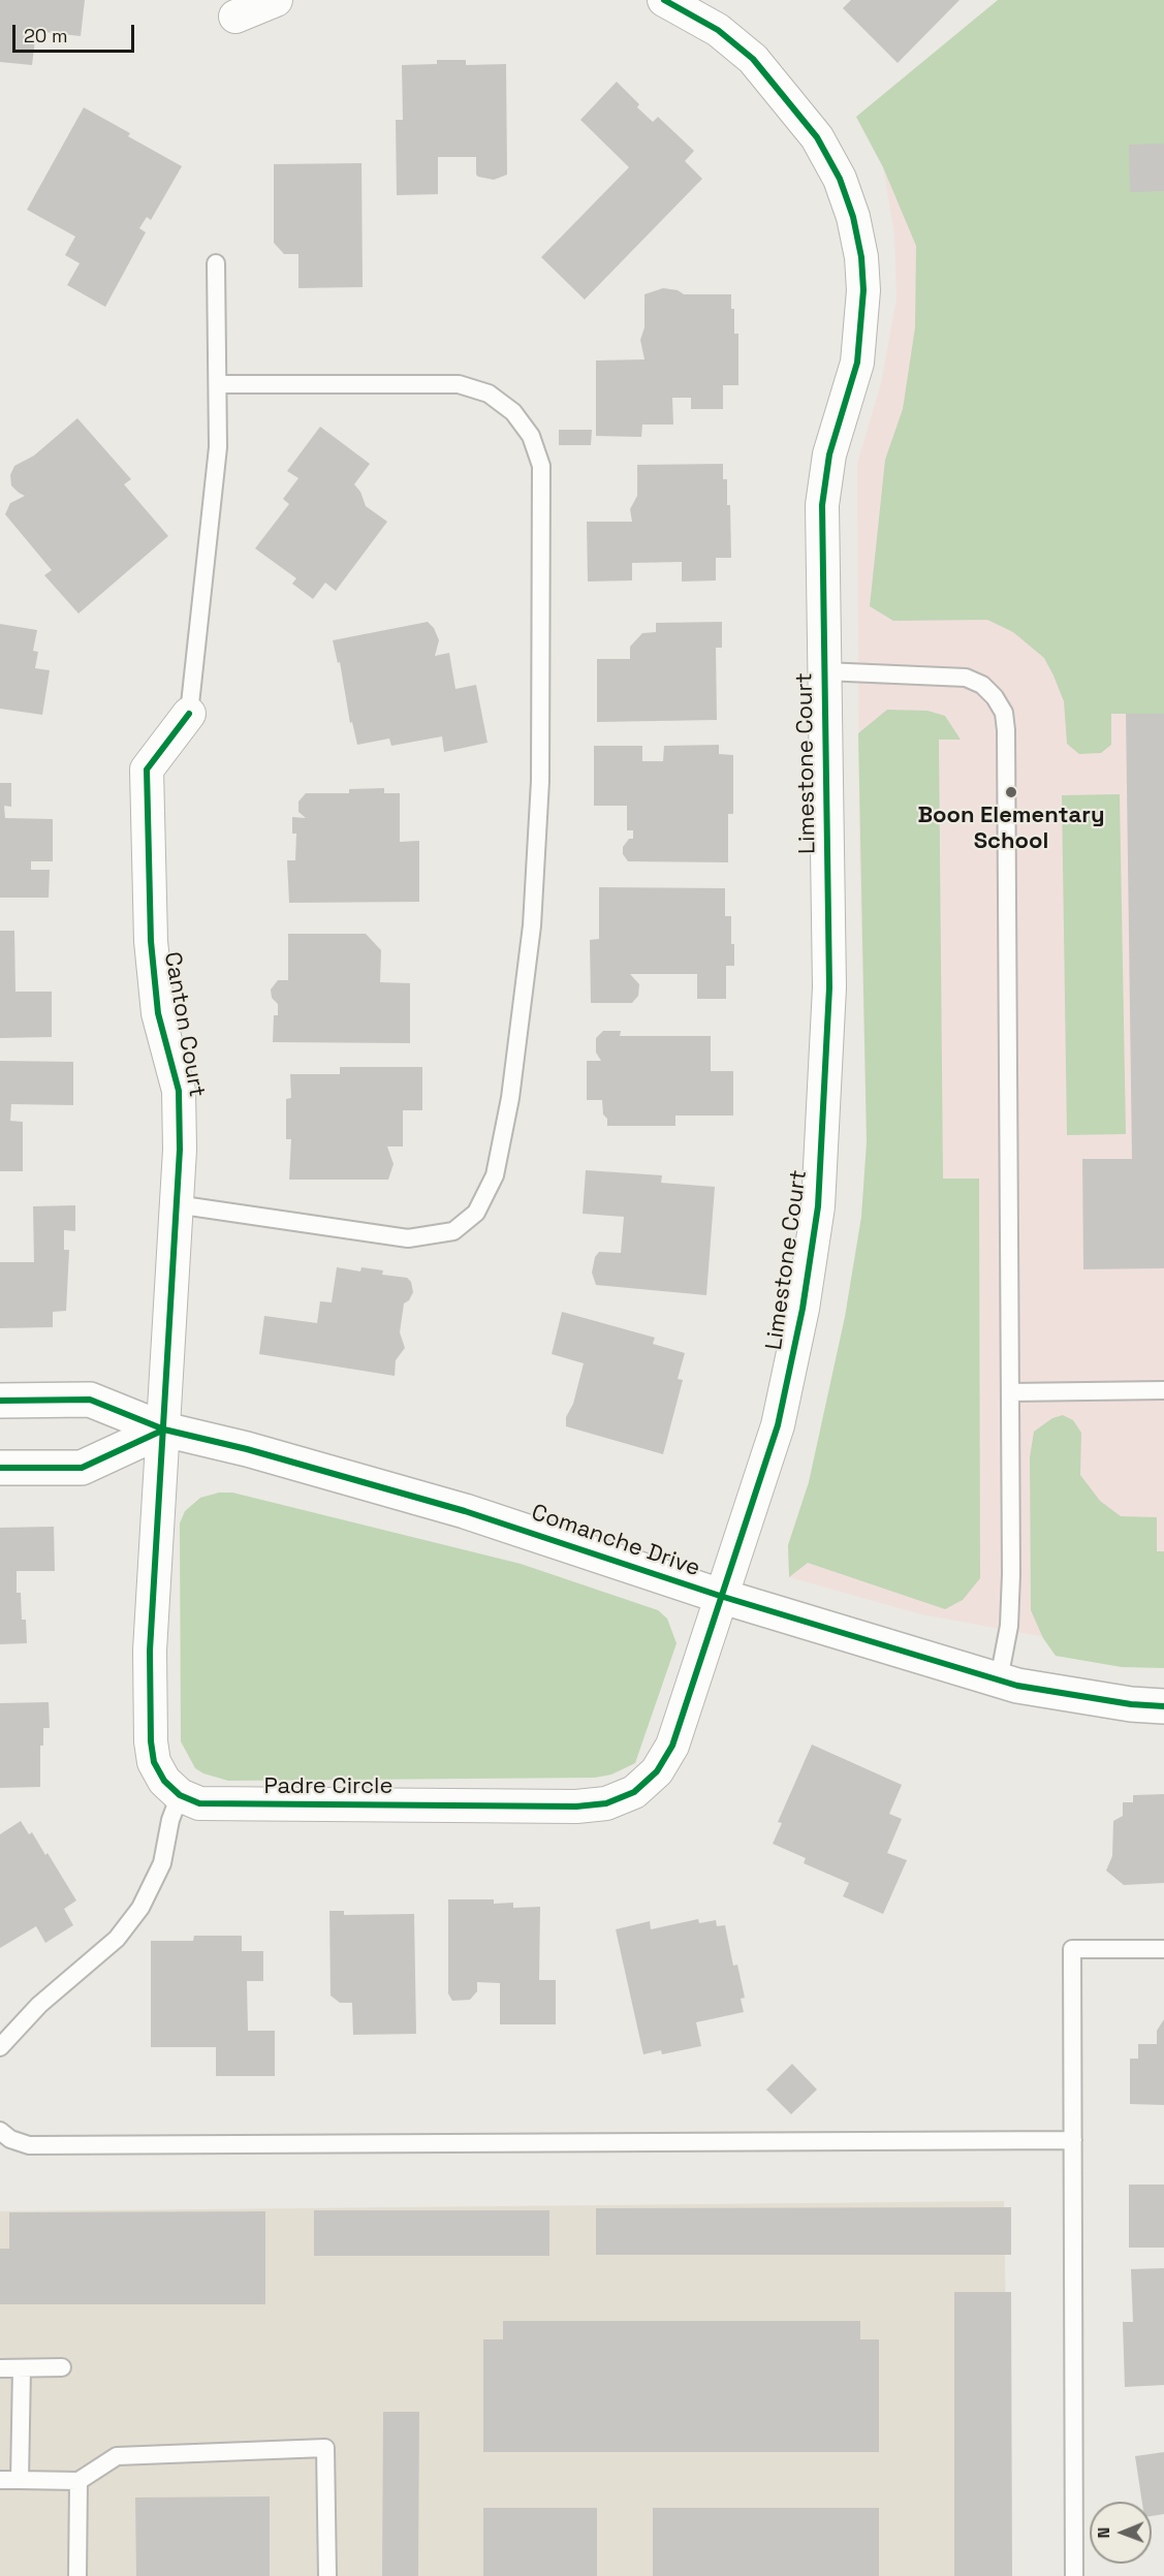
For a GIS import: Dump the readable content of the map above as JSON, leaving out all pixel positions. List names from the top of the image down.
{
  "streets": {
    "street": [
      "Limestone Court",
      "Canton Court",
      "Comanche Drive",
      "Padre Circle"
    ]
  },
  "crossings": [
    ["Limestone Court", "Comanche Drive"],
    ["Limestone Court", "Padre Circle"],
    ["Canton Court", "Comanche Drive"],
    ["Comanche Drive", "Padre Circle"]
  ],
  "places": ["Boon Elementary School"],
  "scale_bar": "20 m",
  "north": "left"
}
